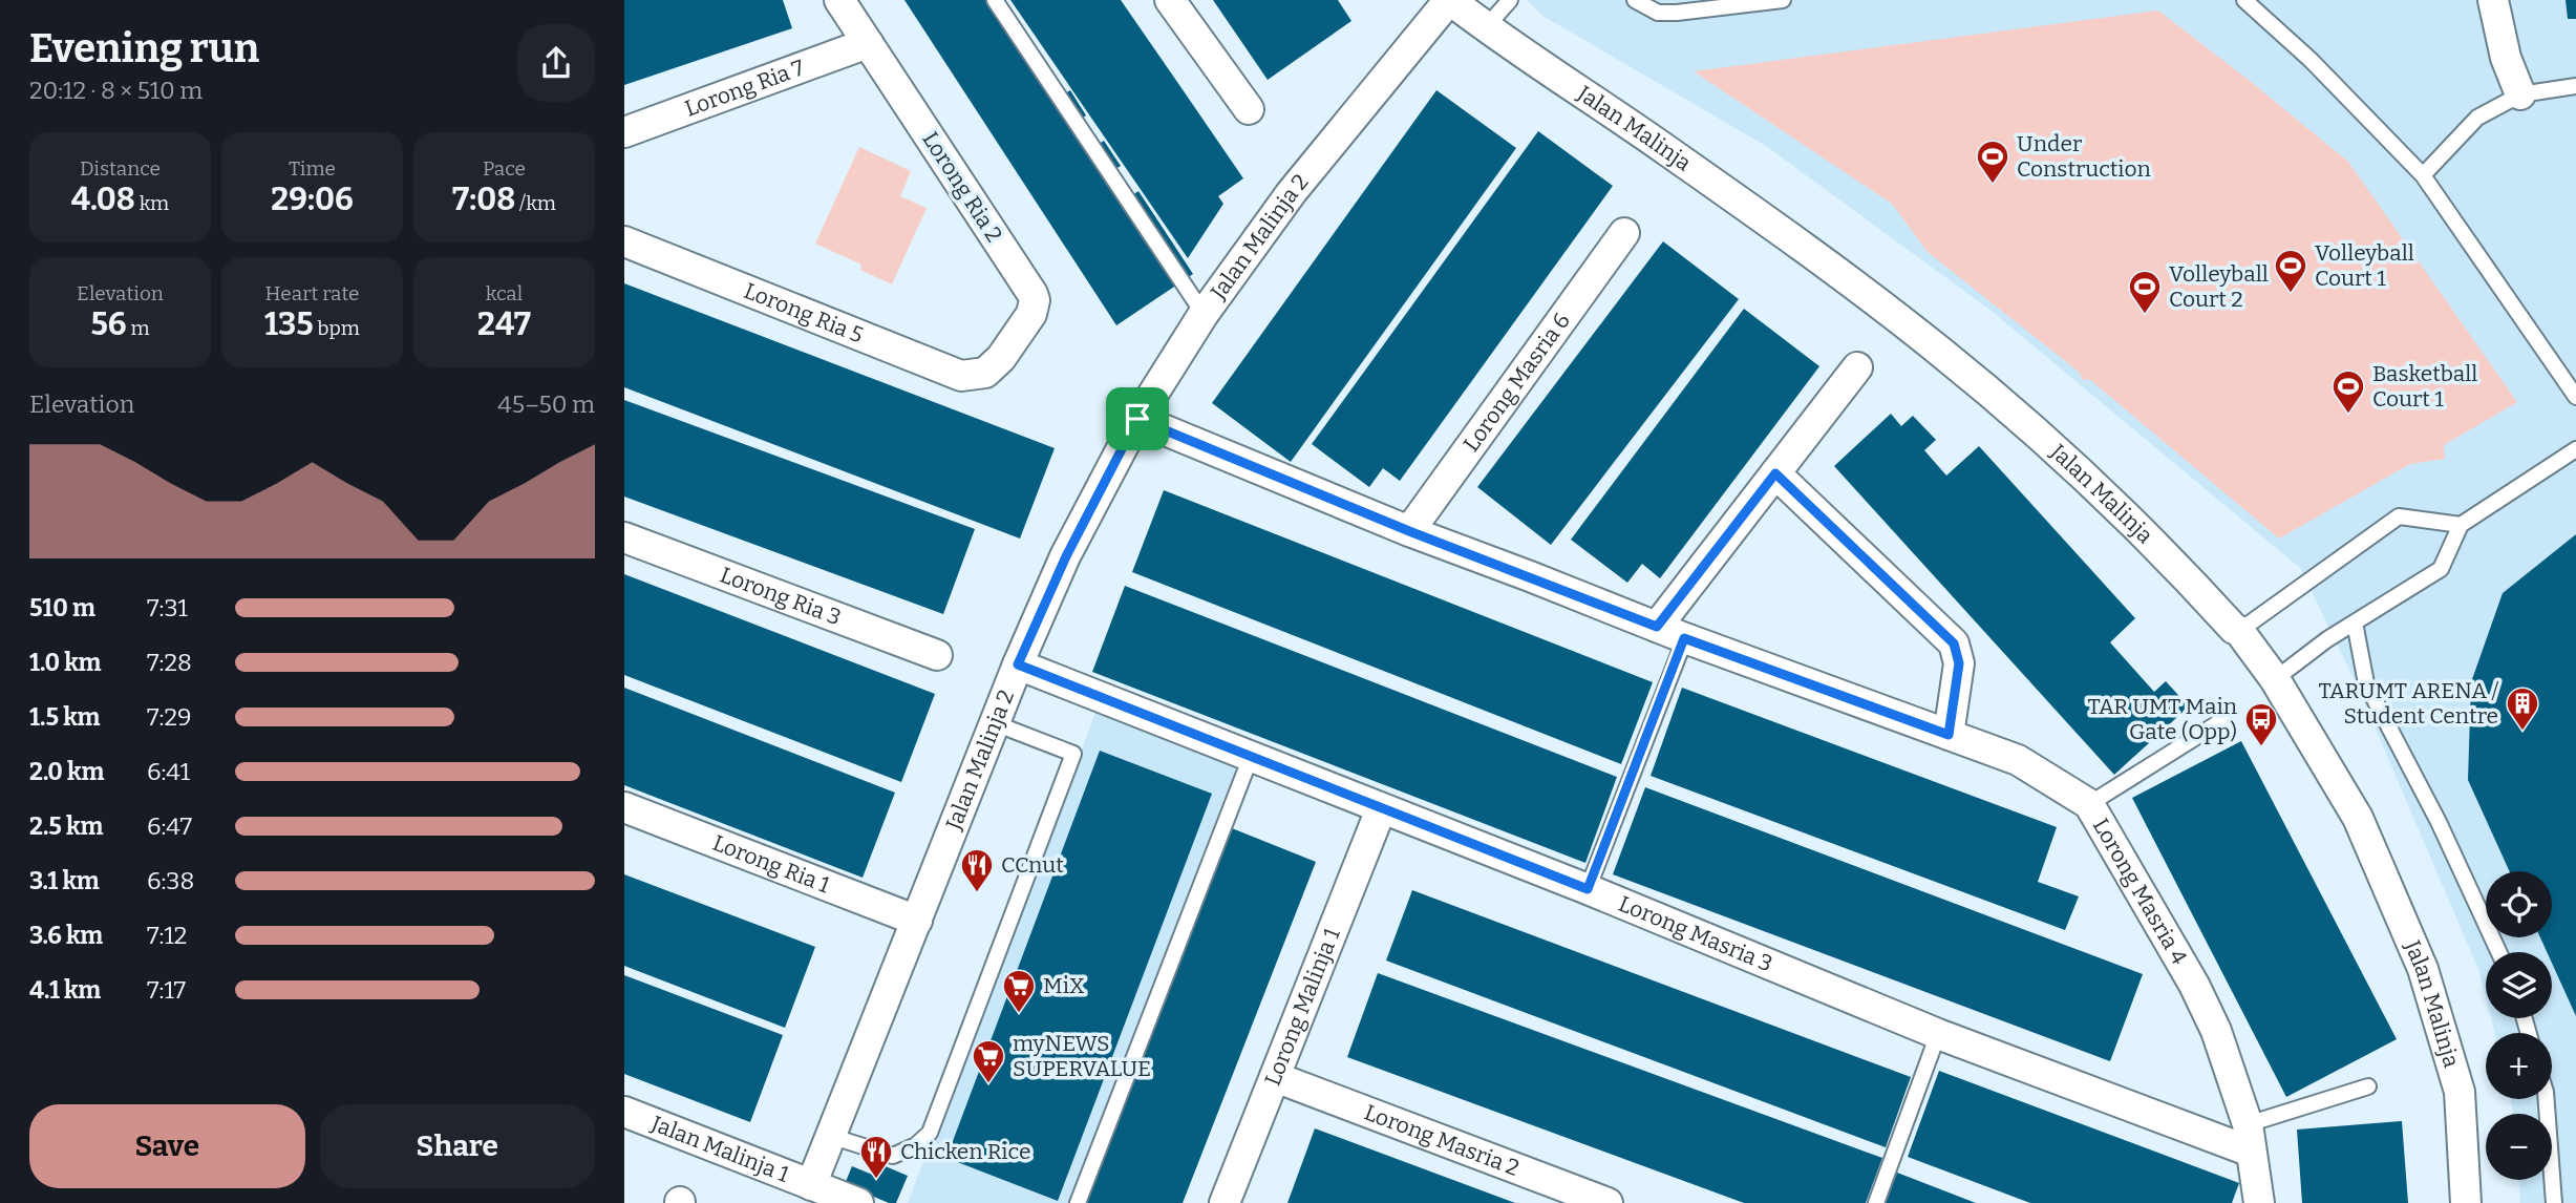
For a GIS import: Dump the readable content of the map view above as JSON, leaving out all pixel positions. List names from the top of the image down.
{
  "streets": {
    "street": [
      "Lorong Ria 7",
      "Jalan Malinja",
      "Lorong Ria 2",
      "Jalan Malinja 2",
      "Lorong Ria 5",
      "Lorong Masria 6",
      "Lorong Ria 3",
      "Lorong Ria 1",
      "Lorong Masria 4",
      "Lorong Masria 3",
      "Lorong Malinja 1",
      "Lorong Masria 2",
      "Jalan Malinja 1"
    ]
  },
  "crossings": [
    ["Lorong Ria 7", "Lorong Ria 2"],
    ["Jalan Malinja", "Jalan Malinja 2"],
    ["Lorong Ria 2", "Lorong Ria 5"],
    ["Jalan Malinja 2", "Lorong Ria 1"],
    ["Jalan Malinja 2", "Lorong Masria 4"],
    ["Jalan Malinja 2", "Lorong Masria 3"],
    ["Jalan Malinja 2", "Jalan Malinja 1"],
    ["Lorong Masria 6", "Lorong Masria 4"],
    ["Lorong Masria 4", "Lorong Masria 3"],
    ["Lorong Masria 3", "Lorong Malinja 1"],
    ["Lorong Malinja 1", "Lorong Masria 2"]
  ],
  "places": {
    "sports": [
      "Under Construction",
      "Volleyball Court 1",
      "Volleyball Court 2",
      "Basketball Court 1"
    ],
    "building": ["TARUMT ARENA / Student Centre"],
    "bus stop": ["TAR UMT Main Gate (Opp)"],
    "restaurant": ["CCnut", "Chicken Rice"],
    "supermarket": ["MiX", "myNEWS SUPERVALUE"]
  },
  "page": {
    "heading": ["Evening run", "20:12 · 8 × 510 m"],
    "stats": [
      ["Distance", "4.08 km"],
      ["Time", "29:06"],
      ["Pace", "7:08 /km"],
      ["Elevation", "56 m"],
      ["Heart rate", "135 bpm"],
      ["kcal", "247"]
    ],
    "chart": ["Elevation", "45–50 m"],
    "list": [
      {
        "name": "510 m",
        "note": "7:31"
      },
      {
        "name": "1.0 km",
        "note": "7:28"
      },
      {
        "name": "1.5 km",
        "note": "7:29"
      },
      {
        "name": "2.0 km",
        "note": "6:41"
      },
      {
        "name": "2.5 km",
        "note": "6:47"
      },
      {
        "name": "3.1 km",
        "note": "6:38"
      },
      {
        "name": "3.6 km",
        "note": "7:12"
      },
      {
        "name": "4.1 km",
        "note": "7:17"
      }
    ],
    "map_buttons": ["+", "−"],
    "buttons": ["Save", "Share"]
  }
}
